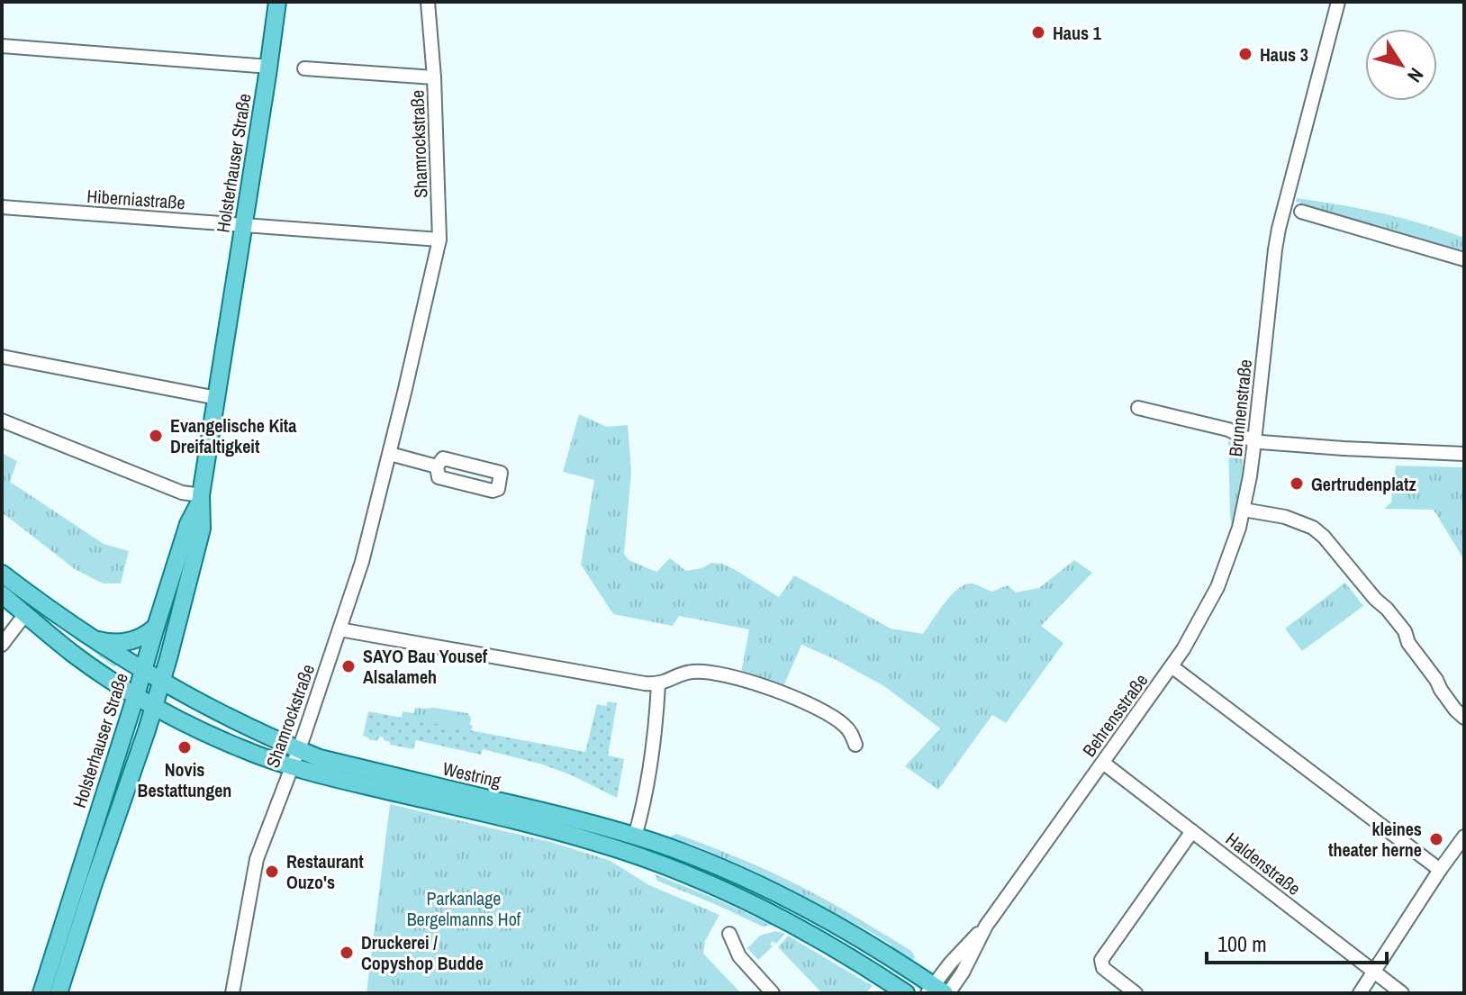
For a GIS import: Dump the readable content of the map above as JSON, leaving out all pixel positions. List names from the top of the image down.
{
  "streets": {
    "main road": ["Holsterhauser Straße", "Westring"],
    "street": [
      "Shamrockstraße",
      "Hiberniastraße",
      "Brunnenstraße",
      "Behrensstraße",
      "Haldenstraße"
    ]
  },
  "crossings": [
    ["Shamrockstraße", "Hiberniastraße"],
    ["Shamrockstraße", "Westring"],
    ["Holsterhauser Straße", "Hiberniastraße"],
    ["Holsterhauser Straße", "Westring"],
    ["Brunnenstraße", "Behrensstraße"],
    ["Behrensstraße", "Westring"],
    ["Behrensstraße", "Haldenstraße"]
  ],
  "parks": ["Parkanlage Bergelmanns Hof"],
  "places": [
    "Haus 1",
    "Haus 3",
    "Evangelische Kita Dreifaltigkeit",
    "Gertrudenplatz",
    "SAYO Bau Yousef Alsalameh",
    "Novis Bestattungen",
    "kleines theater herne",
    "Restaurant Ouzo's",
    "Druckerei / Copyshop Budde"
  ],
  "scale_bar": "100 m",
  "north": "bottom right"
}
